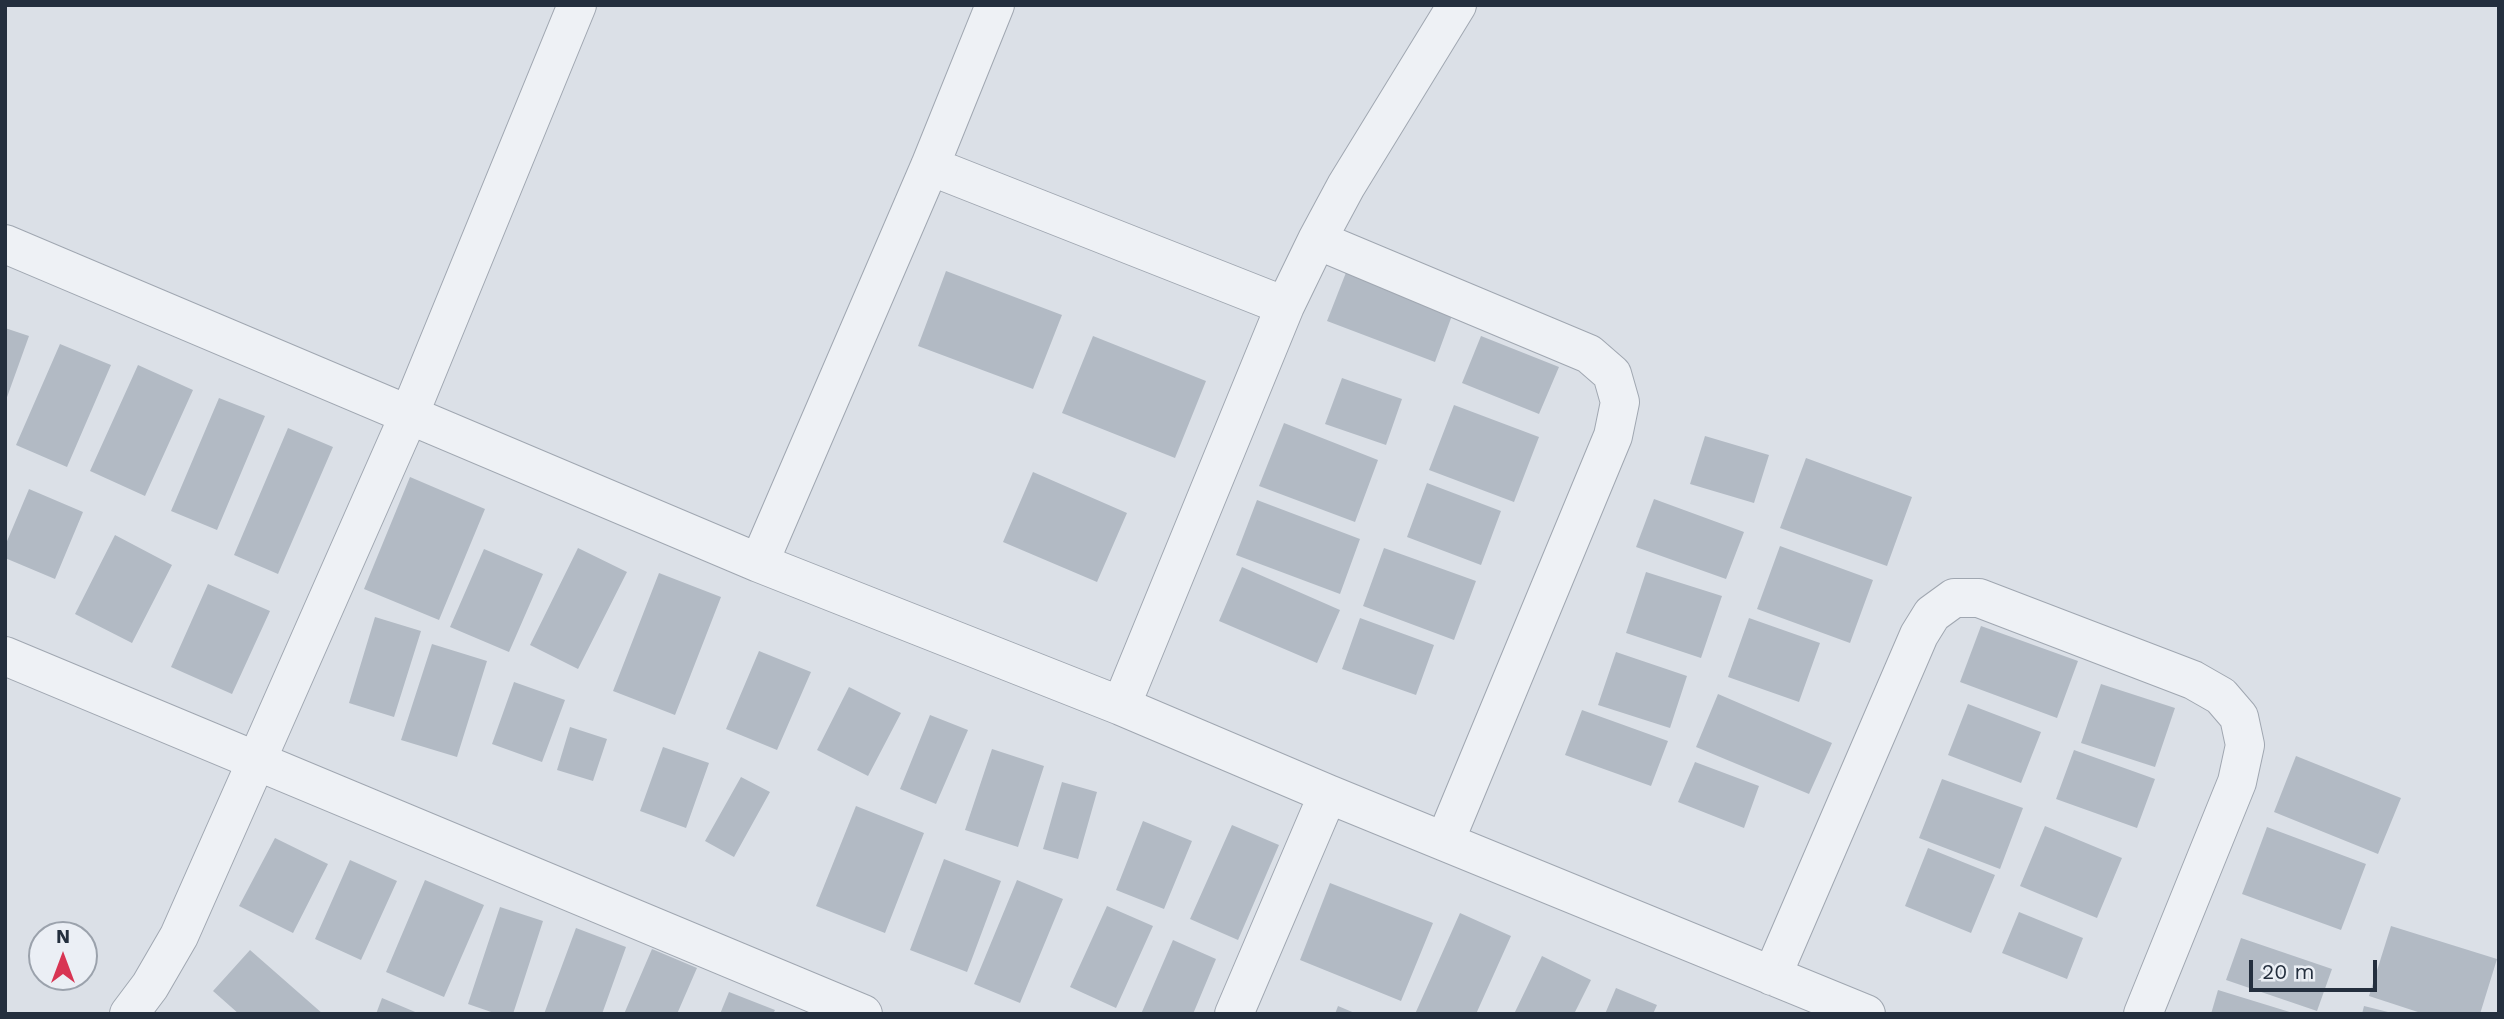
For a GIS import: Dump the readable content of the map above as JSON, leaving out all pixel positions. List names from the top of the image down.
{
  "scale_bar": "20 m",
  "north": "top"
}
